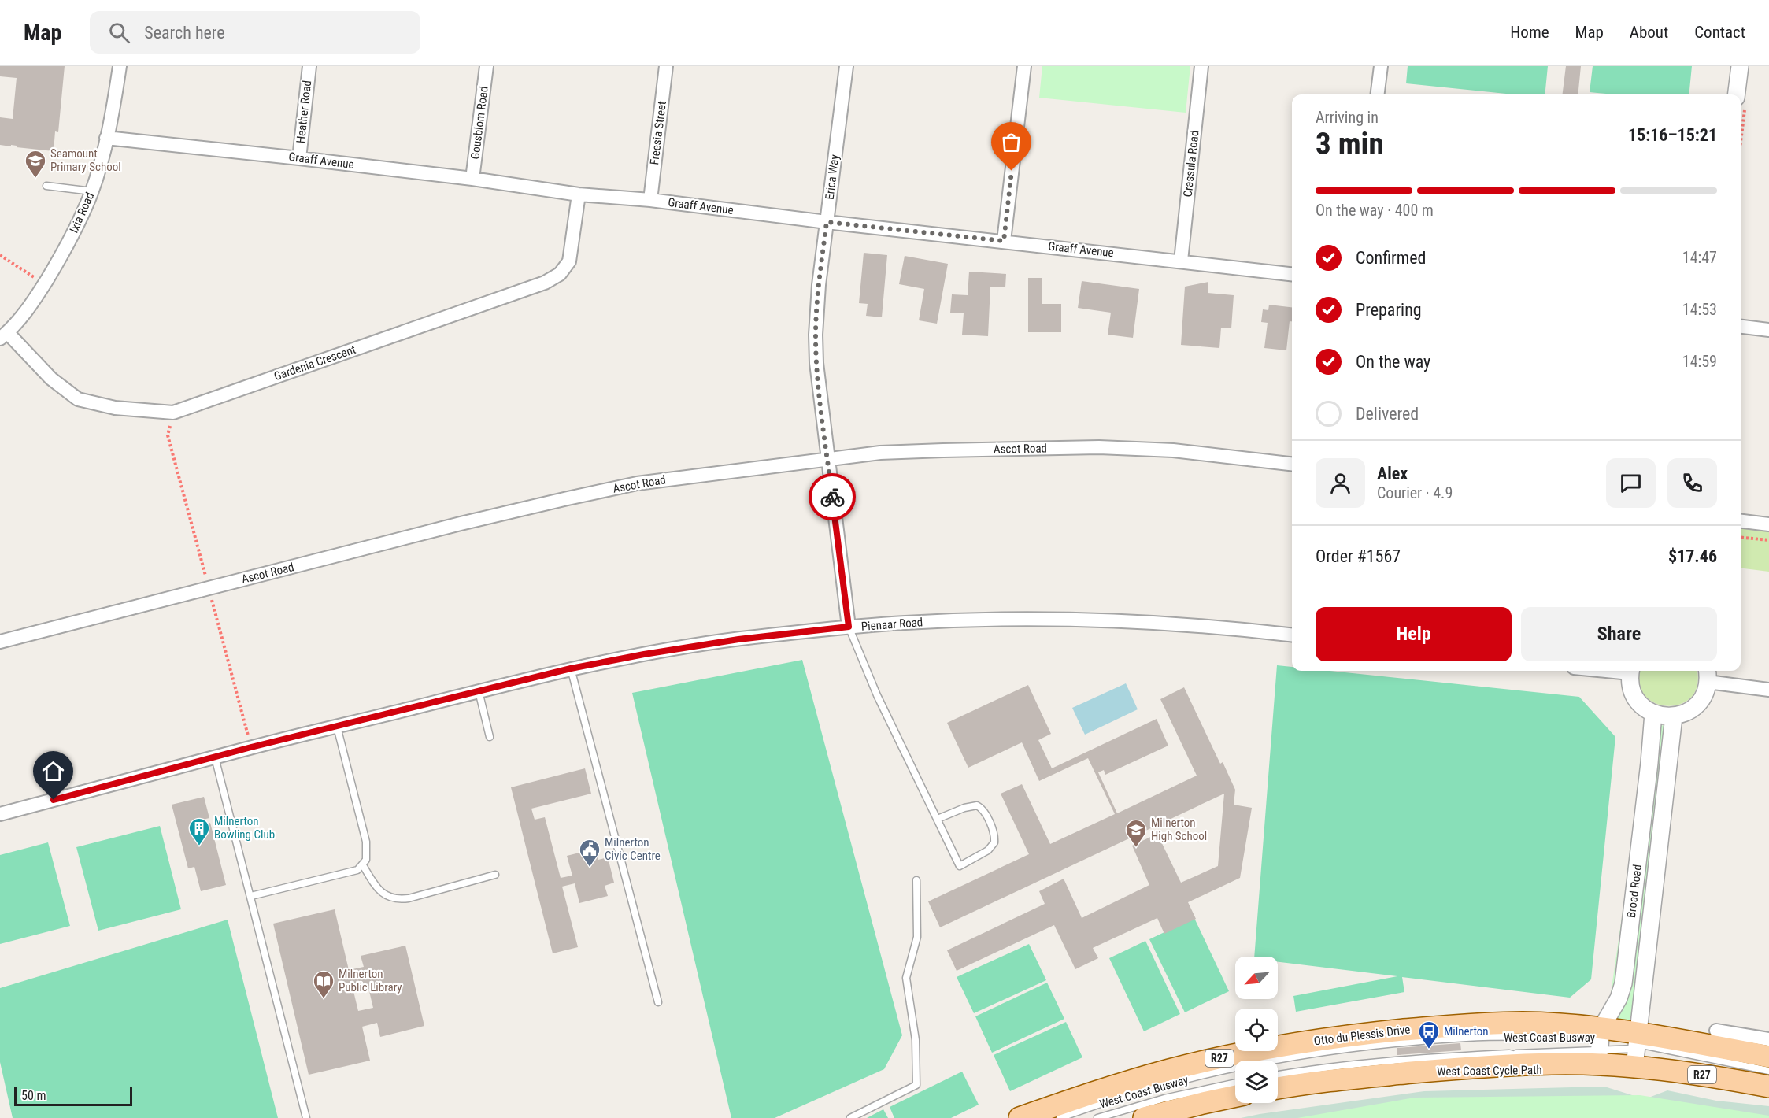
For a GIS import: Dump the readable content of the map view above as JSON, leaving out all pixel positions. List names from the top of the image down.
{
  "streets": {
    "main road": ["Otto du Plessis Drive", "R27"],
    "street": [
      "Heather Road",
      "Gousblom Road",
      "Freesia Street",
      "Graaff Avenue",
      "Crassula Road",
      "Erica Way",
      "Ixia Road",
      "Gardenia Crescent",
      "Ascot Road",
      "Pienaar Road",
      "Broad Road"
    ],
    "lane": ["West Coast Busway"]
  },
  "crossings": [
    ["Heather Road", "Graaff Avenue"],
    ["Gousblom Road", "Graaff Avenue"],
    ["Freesia Street", "Graaff Avenue"],
    ["Graaff Avenue", "Crassula Road"],
    ["Graaff Avenue", "Erica Way"],
    ["Graaff Avenue", "Ixia Road"],
    ["Graaff Avenue", "Gardenia Crescent"],
    ["Erica Way", "Ascot Road"],
    ["Erica Way", "Pienaar Road"],
    ["Ixia Road", "Gardenia Crescent"],
    ["Broad Road", "Otto du Plessis Drive"],
    ["Broad Road", "West Coast Busway"],
    ["Otto du Plessis Drive", "West Coast Busway"]
  ],
  "places": {
    "school or university": ["Seamount Primary School", "Milnerton High School"],
    "building": ["Milnerton Bowling Club"],
    "public building": ["Milnerton Civic Centre"],
    "library": ["Milnerton Public Library"],
    "bus stop": ["Milnerton"]
  },
  "scale_bar": "50 m",
  "north": "bottom left",
  "page": {
    "header": "Map",
    "search": "Search here",
    "nav": [
      "Home",
      "Map",
      "About",
      "Contact"
    ],
    "heading": ["3 min", "Arriving in", "15:16–15:21"],
    "panel": [
      "Alex",
      "Courier · 4.9",
      "Order #1567",
      "$17.46"
    ],
    "bar": "On the way · 400 m",
    "list": [
      ["Confirmed", "14:47"],
      ["Preparing", "14:53"],
      ["On the way", "14:59"],
      "Delivered"
    ],
    "buttons": ["Help", "Share"],
    "scale": "50 m"
  }
}
